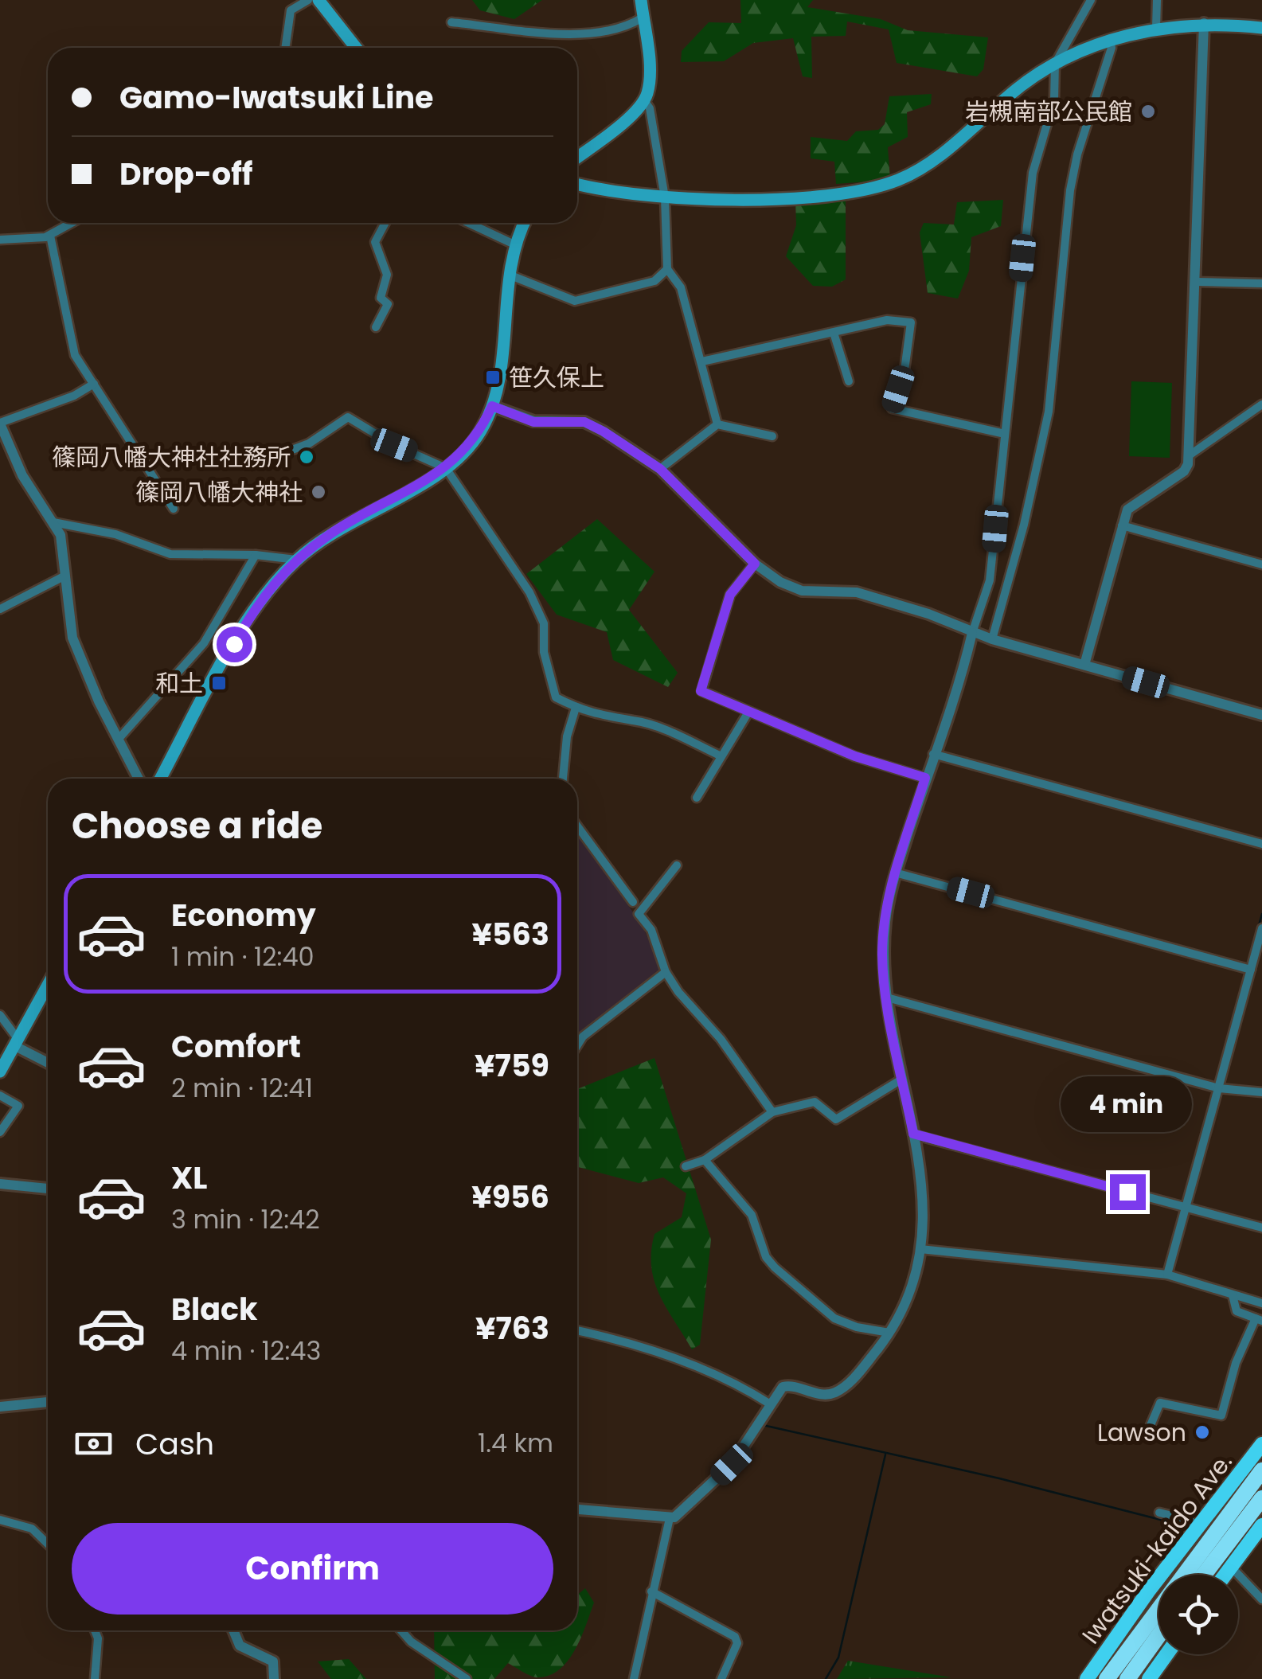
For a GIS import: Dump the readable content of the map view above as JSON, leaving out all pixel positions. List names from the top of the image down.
{
  "streets": {
    "highway": ["Iwatsuki-kaido Ave."]
  },
  "places": {
    "other": [
      "岩槻南部公民館",
      "篠岡八幡大神社社務所",
      "篠岡八幡大神社",
      "Lawson"
    ],
    "transit": ["笹久保上", "和土"]
  },
  "page": {
    "banner": ["Gamo-Iwatsuki Line", "Drop-off"],
    "heading": "Choose a ride",
    "list": [
      {
        "name": "Economy",
        "note": "1 min · 12:40",
        "value": "¥563"
      },
      {
        "name": "Comfort",
        "note": "2 min · 12:41",
        "value": "¥759"
      },
      {
        "name": "XL",
        "note": "3 min · 12:42",
        "value": "¥956"
      },
      {
        "name": "Black",
        "note": "4 min · 12:43",
        "value": "¥763"
      }
    ],
    "bubble": "4 min",
    "pay": ["Cash", "1.4 km"],
    "buttons": "Confirm"
  }
}
